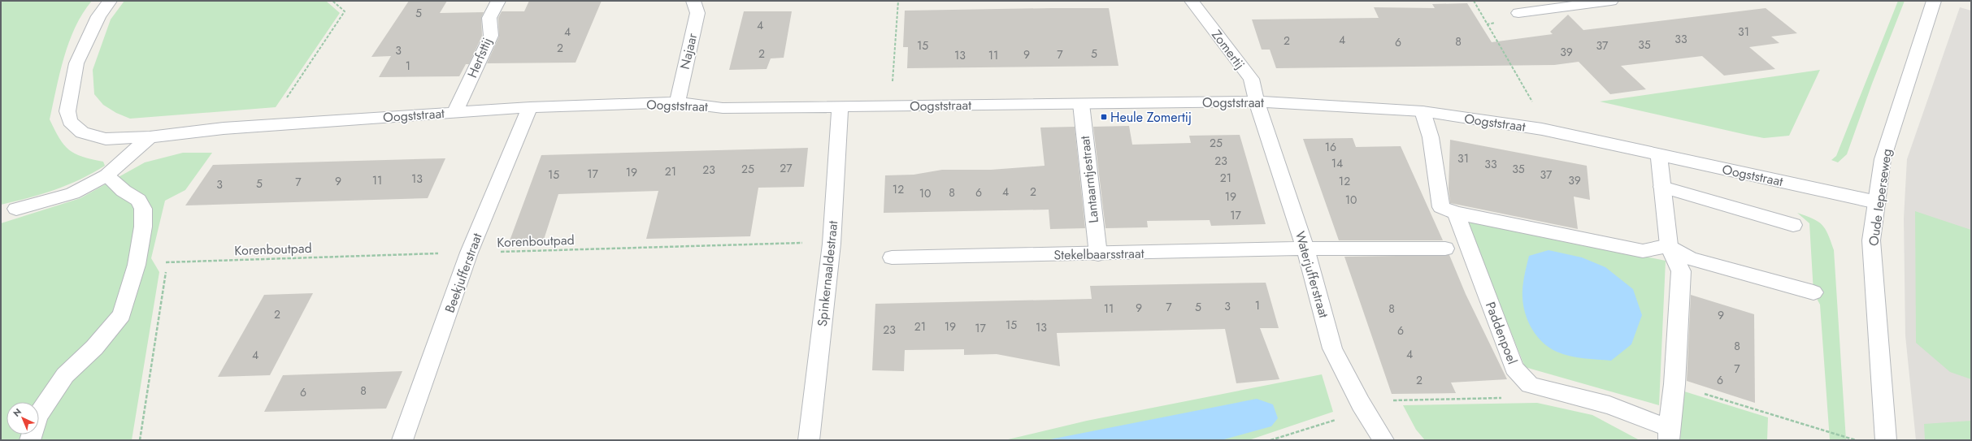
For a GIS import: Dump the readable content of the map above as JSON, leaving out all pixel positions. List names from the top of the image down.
{
  "streets": {
    "street": [
      "Zomertij",
      "Najaar",
      "Herfsttij",
      "Oogststraat",
      "Lantaarntjestraat",
      "Oude Ieperseweg",
      "Stekelbaarsstraat",
      "Beekjufferstraat",
      "Spinkernaaldestraat",
      "Waterjufferstraat",
      "Paddenpoel"
    ],
    "path": ["Korenboutpad"]
  },
  "crossings": [
    ["Zomertij", "Oogststraat"],
    ["Zomertij", "Waterjufferstraat"],
    ["Najaar", "Oogststraat"],
    ["Herfsttij", "Oogststraat"],
    ["Oogststraat", "Lantaarntjestraat"],
    ["Oogststraat", "Oude Ieperseweg"],
    ["Oogststraat", "Beekjufferstraat"],
    ["Oogststraat", "Spinkernaaldestraat"],
    ["Oogststraat", "Waterjufferstraat"],
    ["Lantaarntjestraat", "Stekelbaarsstraat"],
    ["Korenboutpad", "Beekjufferstraat"],
    ["Korenboutpad", "Spinkernaaldestraat"],
    ["Stekelbaarsstraat", "Waterjufferstraat"]
  ],
  "places": {
    "transit": ["Heule Zomertij"]
  },
  "house_numbers": [
    "5",
    "4",
    "4",
    "31",
    "33",
    "4",
    "2",
    "8",
    "6",
    "35",
    "15",
    "37",
    "2",
    "3",
    "39",
    "2",
    "5",
    "9",
    "7",
    "13",
    "11",
    "1",
    "25",
    "16",
    "31",
    "23",
    "14",
    "33",
    "27",
    "25",
    "35",
    "23",
    "21",
    "19",
    "17",
    "15",
    "37",
    "21",
    "13",
    "11",
    "39",
    "9",
    "12",
    "7",
    "5",
    "3",
    "12",
    "4",
    "2",
    "8",
    "6",
    "10",
    "19",
    "10",
    "17",
    "1",
    "3",
    "7",
    "5",
    "9",
    "11",
    "8",
    "2",
    "9",
    "15",
    "21",
    "19",
    "13",
    "17",
    "23",
    "6",
    "8",
    "4",
    "4",
    "7",
    "2",
    "6",
    "8",
    "6"
  ],
  "north": "top left"
}
